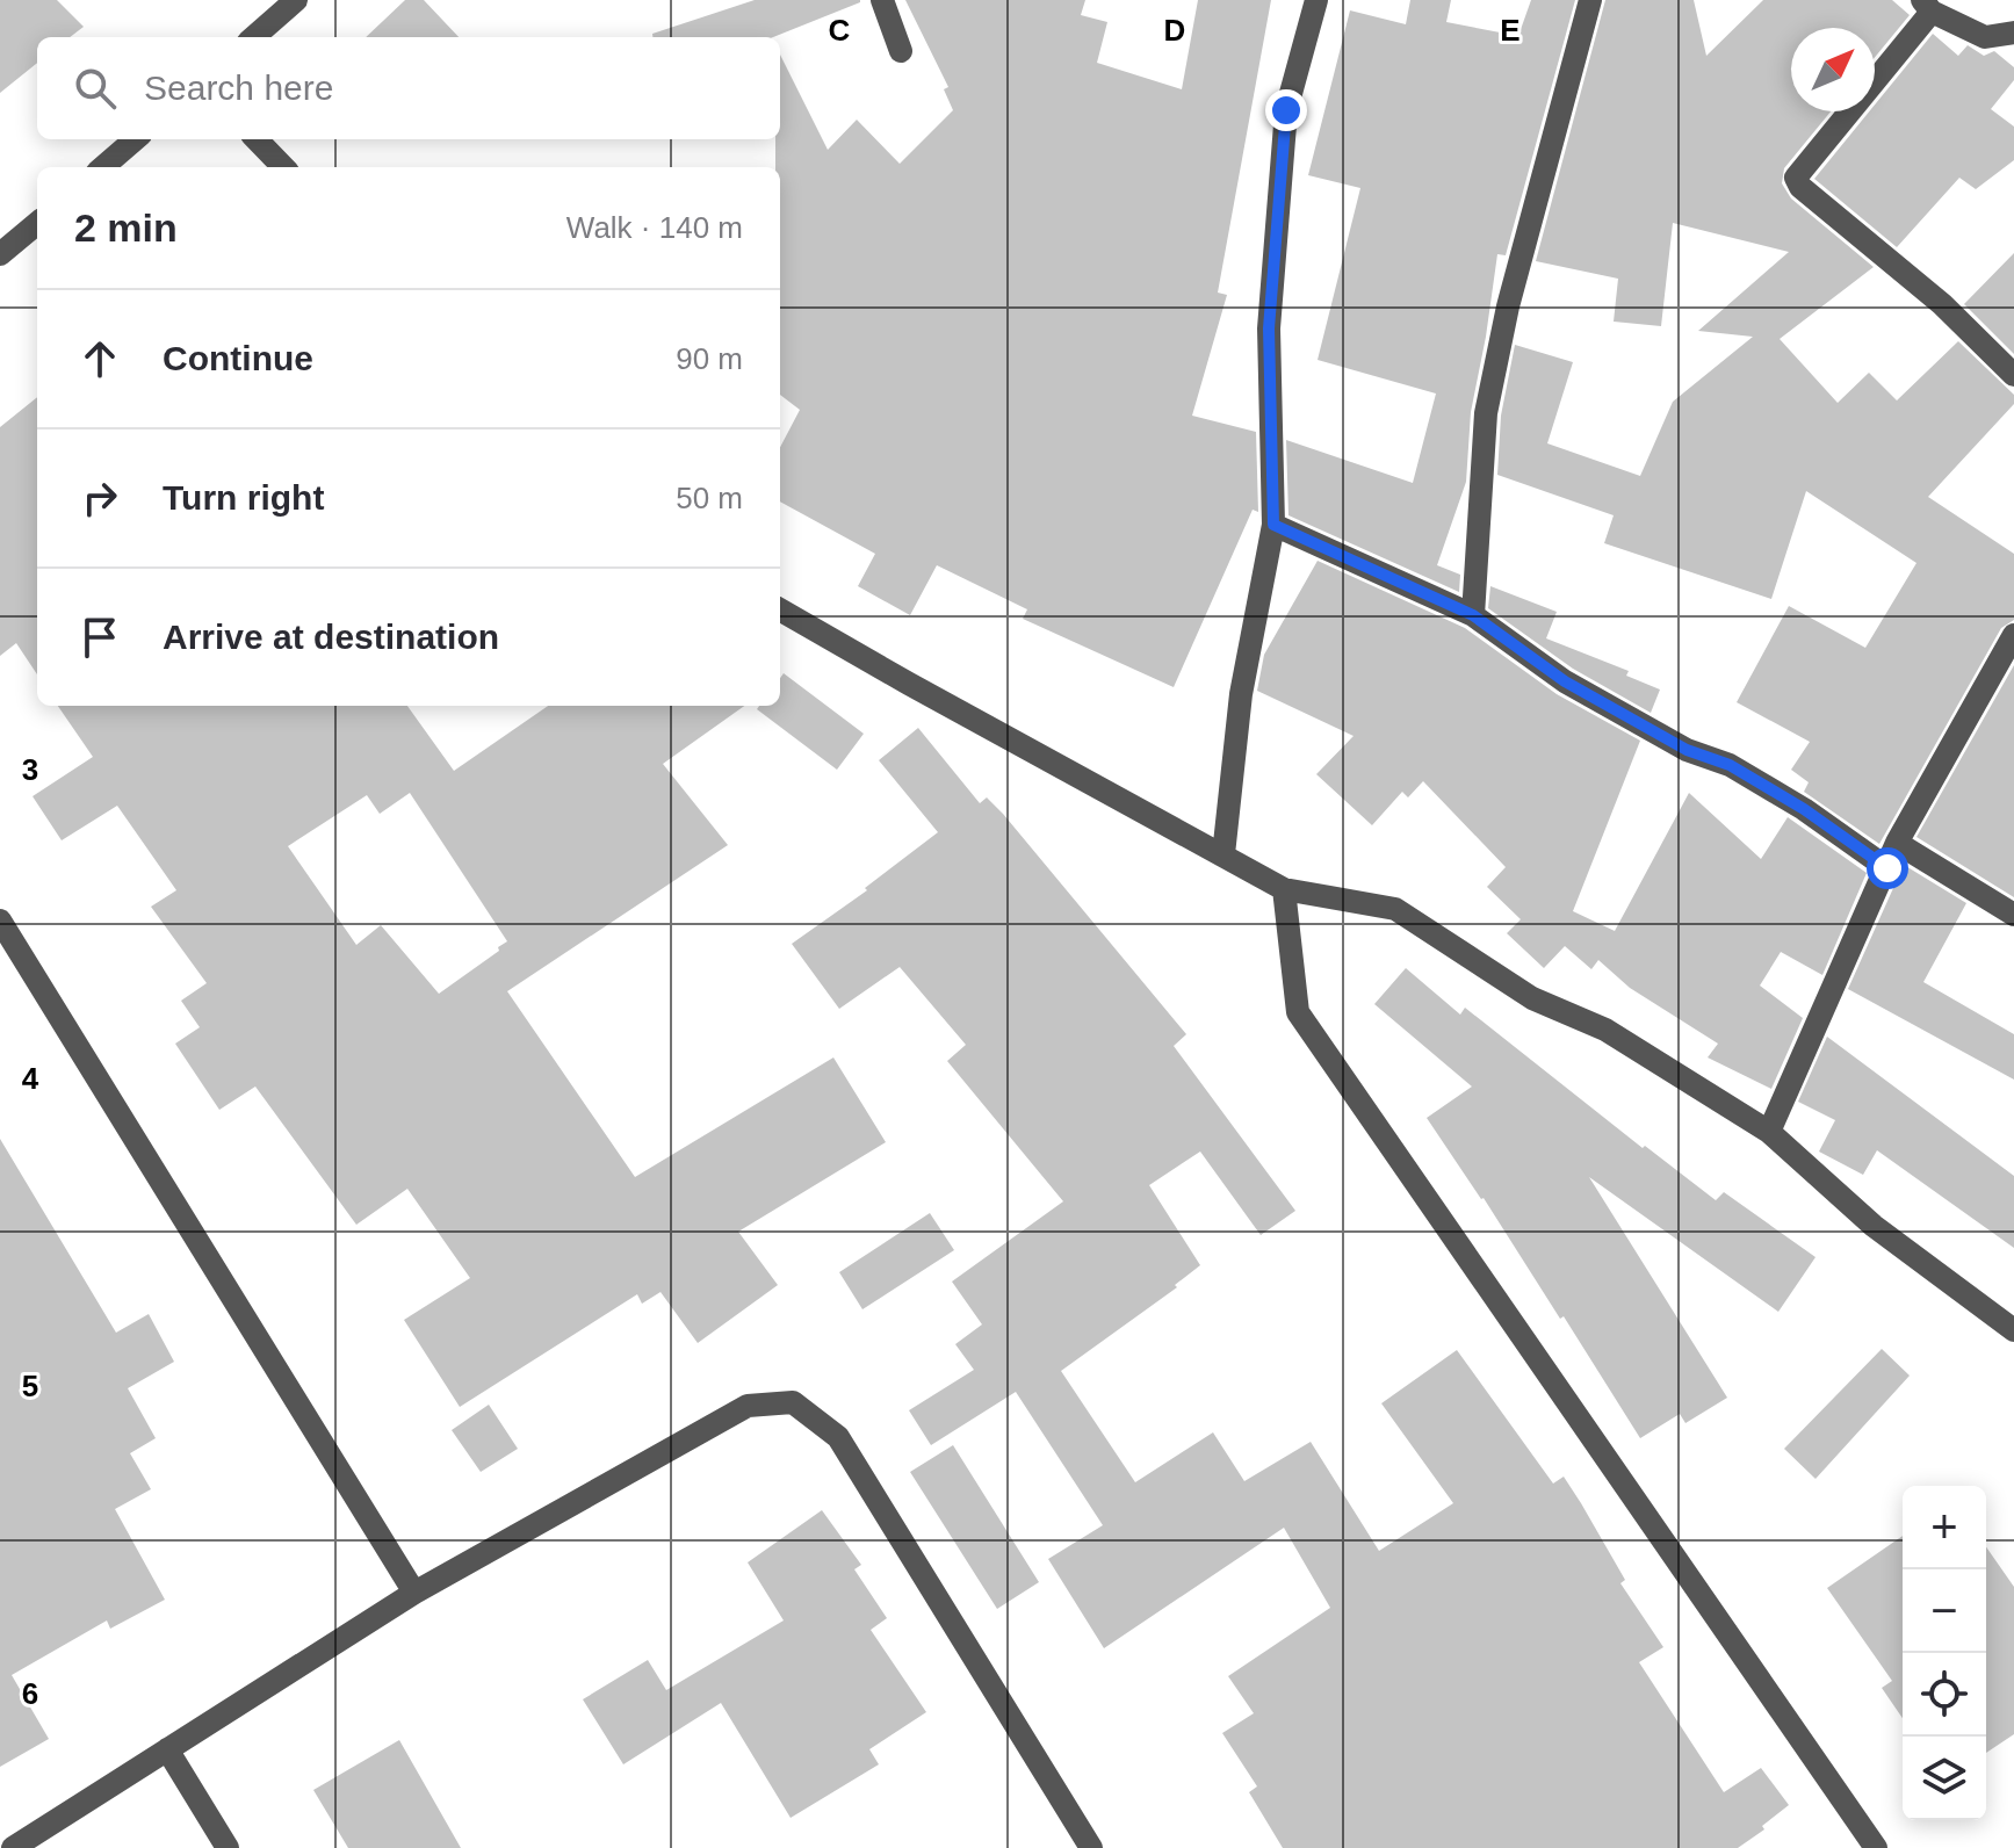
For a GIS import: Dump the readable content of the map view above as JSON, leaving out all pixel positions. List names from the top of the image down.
{
  "north": "top right",
  "page": {
    "search": "Search here",
    "heading": ["2 min", "Walk · 140 m"],
    "list": [
      ["Continue", "90 m"],
      ["Turn right", "50 m"],
      "Arrive at destination"
    ],
    "map_buttons": ["+", "−"]
  },
  "grid": {
    "columns": ["C", "D", "E"],
    "rows": [
      "3",
      "4",
      "5",
      "6"
    ]
  }
}
